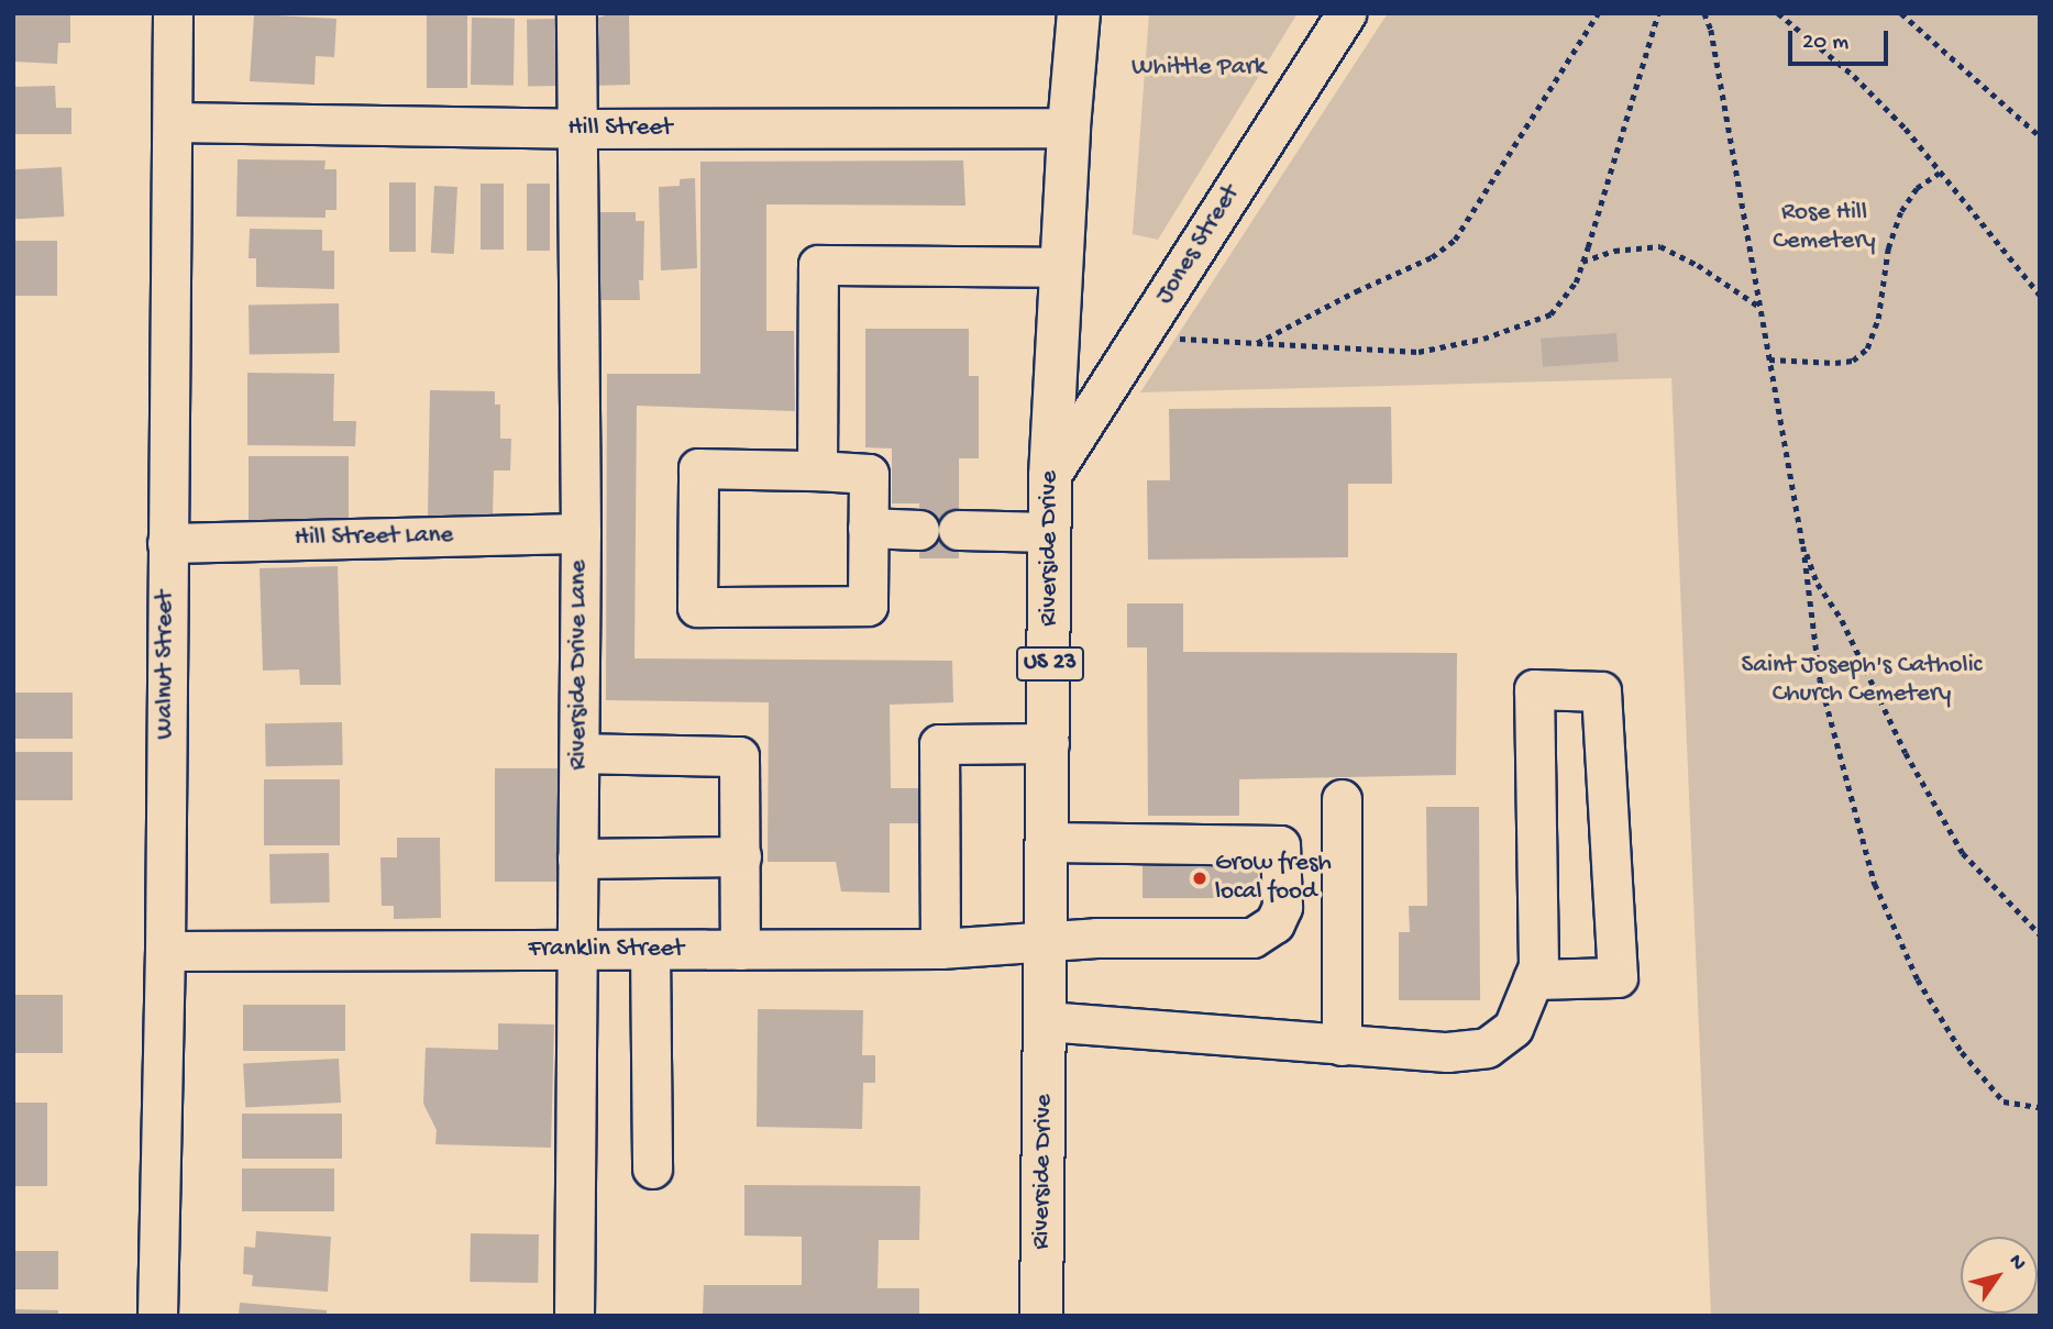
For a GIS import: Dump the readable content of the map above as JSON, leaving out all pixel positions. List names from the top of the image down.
{
  "streets": {
    "main road": ["Riverside Drive", "US 23"],
    "street": [
      "Hill Street",
      "Jones Street",
      "Hill Street Lane",
      "Walnut Street",
      "Riverside Drive Lane",
      "Franklin Street"
    ]
  },
  "crossings": [
    ["Hill Street", "Riverside Drive"],
    ["Hill Street", "Walnut Street"],
    ["Hill Street", "Riverside Drive Lane"],
    ["Jones Street", "Riverside Drive"],
    ["Hill Street Lane", "Walnut Street"],
    ["Hill Street Lane", "Riverside Drive Lane"],
    ["Riverside Drive", "Franklin Street"],
    ["Walnut Street", "Franklin Street"],
    ["Riverside Drive Lane", "Franklin Street"]
  ],
  "parks": ["Whittle Park", "Rose Hill Cemetery", "Saint Joseph's Catholic Church Cemetery"],
  "places": ["Grow fresh local food"],
  "scale_bar": "20 m",
  "north": "top right"
}
